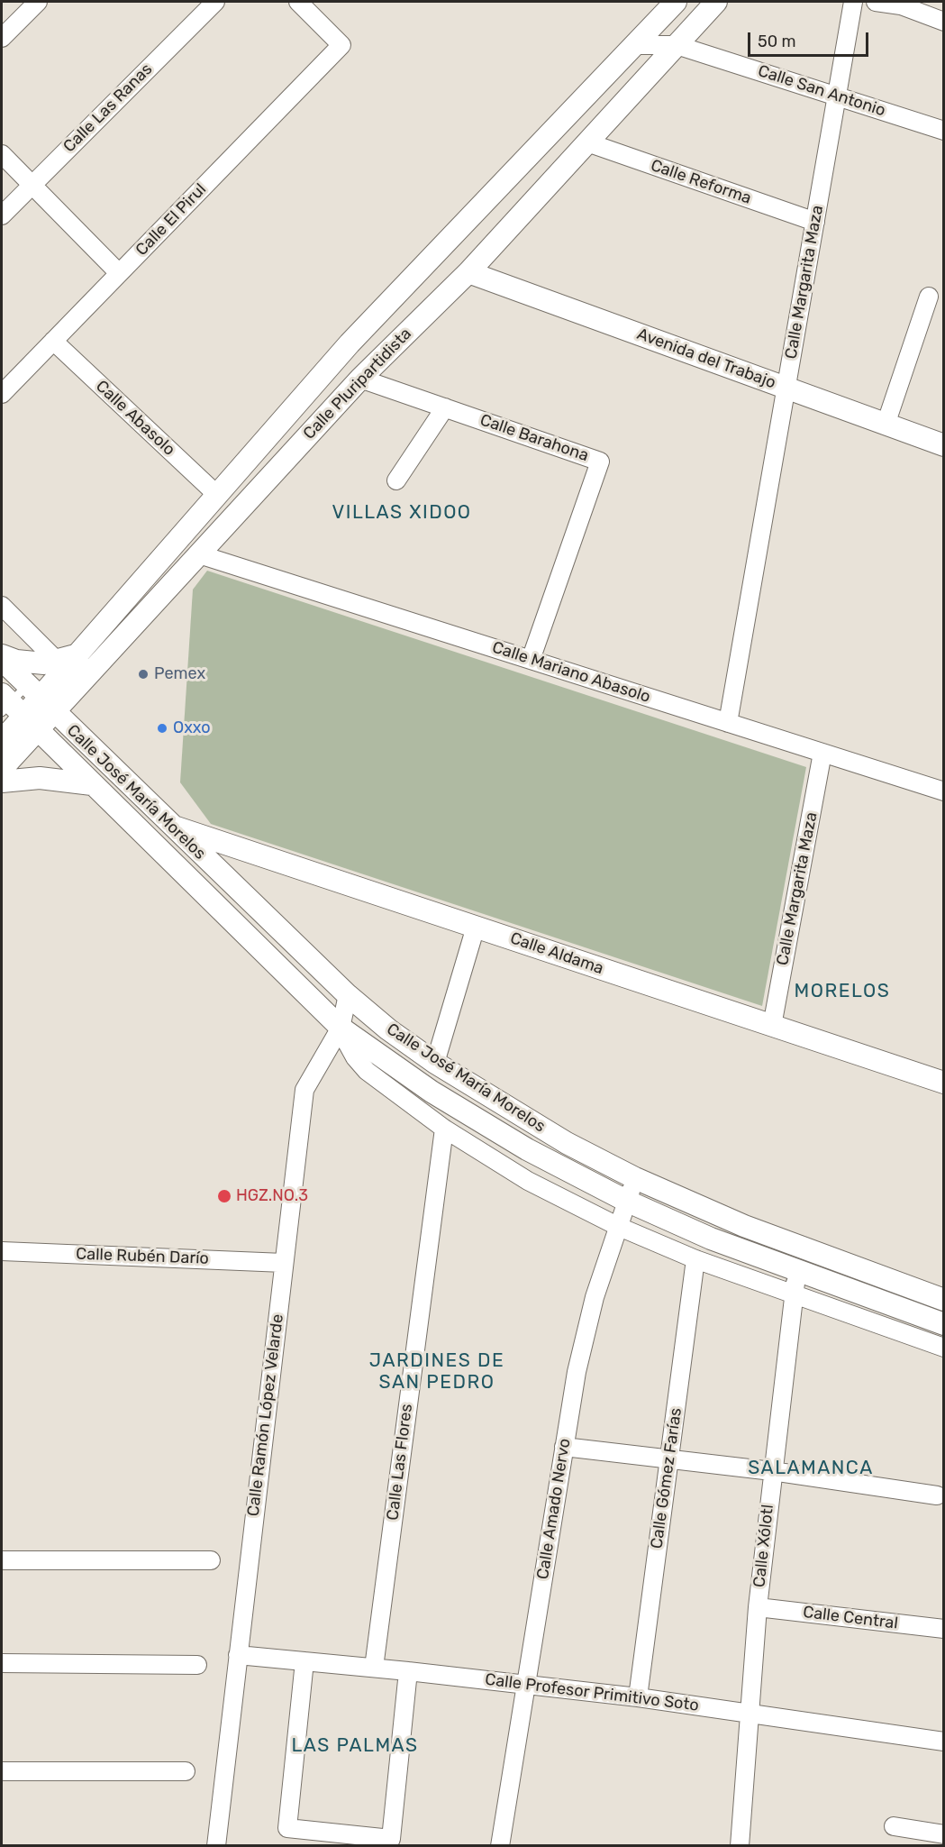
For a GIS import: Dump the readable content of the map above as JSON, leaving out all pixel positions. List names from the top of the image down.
{
  "streets": {
    "street": [
      "Calle San Antonio",
      "Calle Las Ranas",
      "Calle Reforma",
      "Calle El Pirul",
      "Calle Margarita Maza",
      "Avenida del Trabajo",
      "Calle Pluripartidista",
      "Calle Abasolo",
      "Calle Barahona",
      "Calle Mariano Abasolo",
      "Calle José María Morelos",
      "Calle Aldama",
      "Calle Rubén Darío",
      "Calle Ramón López Velarde",
      "Calle Las Flores",
      "Calle Gómez Farías",
      "Calle Amado Nervo",
      "Calle Xólotl",
      "Calle Central",
      "Calle Profesor Primitivo Soto"
    ]
  },
  "crossings": [
    ["Calle San Antonio", "Calle Margarita Maza"],
    ["Calle San Antonio", "Calle Pluripartidista"],
    ["Calle Reforma", "Calle Margarita Maza"],
    ["Calle Reforma", "Calle Pluripartidista"],
    ["Calle El Pirul", "Calle Abasolo"],
    ["Calle Margarita Maza", "Avenida del Trabajo"],
    ["Calle Margarita Maza", "Calle Mariano Abasolo"],
    ["Calle Margarita Maza", "Calle Aldama"],
    ["Avenida del Trabajo", "Calle Pluripartidista"],
    ["Calle Pluripartidista", "Calle Abasolo"],
    ["Calle Pluripartidista", "Calle Barahona"],
    ["Calle Pluripartidista", "Calle Mariano Abasolo"],
    ["Calle Pluripartidista", "Calle José María Morelos"],
    ["Calle Barahona", "Calle Mariano Abasolo"],
    ["Calle José María Morelos", "Calle Aldama"],
    ["Calle José María Morelos", "Calle Ramón López Velarde"],
    ["Calle José María Morelos", "Calle Amado Nervo"],
    ["Calle José María Morelos", "Calle Xólotl"],
    ["Calle Rubén Darío", "Calle Ramón López Velarde"],
    ["Calle Ramón López Velarde", "Calle Profesor Primitivo Soto"],
    ["Calle Las Flores", "Calle Profesor Primitivo Soto"],
    ["Calle Gómez Farías", "Calle Profesor Primitivo Soto"],
    ["Calle Amado Nervo", "Calle Profesor Primitivo Soto"],
    ["Calle Xólotl", "Calle Central"],
    ["Calle Xólotl", "Calle Profesor Primitivo Soto"]
  ],
  "districts": [
    "VILLAS XIDOO",
    "MORELOS",
    "JARDINES DE SAN PEDRO",
    "SALAMANCA",
    "LAS PALMAS"
  ],
  "places": ["Pemex", "Oxxo", "HGZ.NO.3"],
  "scale_bar": "50 m"
}
